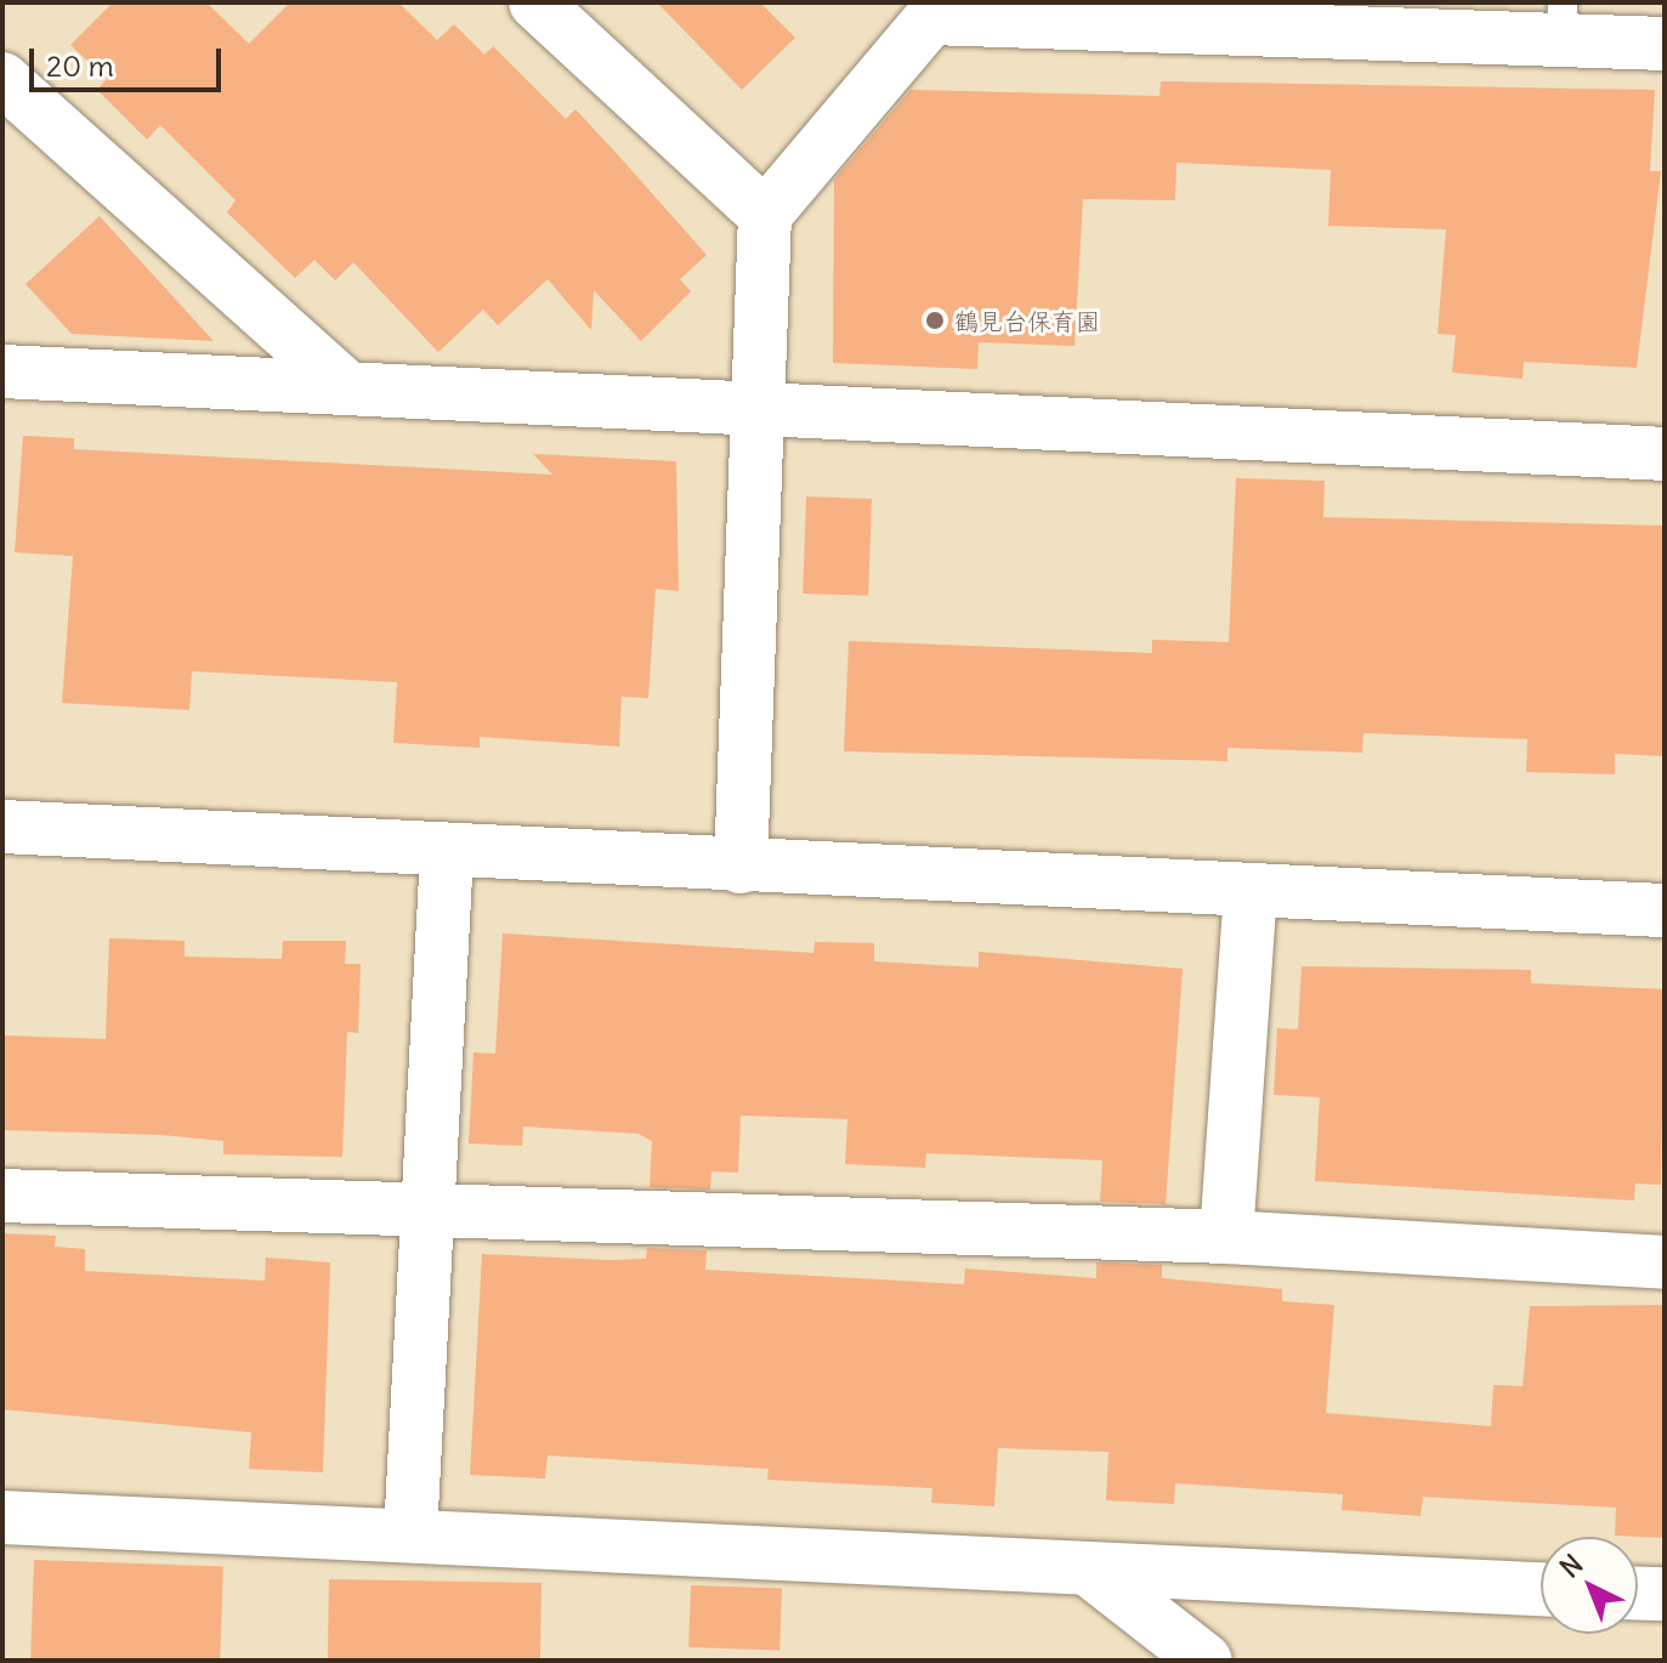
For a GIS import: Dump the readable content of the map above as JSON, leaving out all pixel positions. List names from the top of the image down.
{
  "places": ["鶴見台保育園"],
  "scale_bar": "20 m",
  "north": "top left"
}
